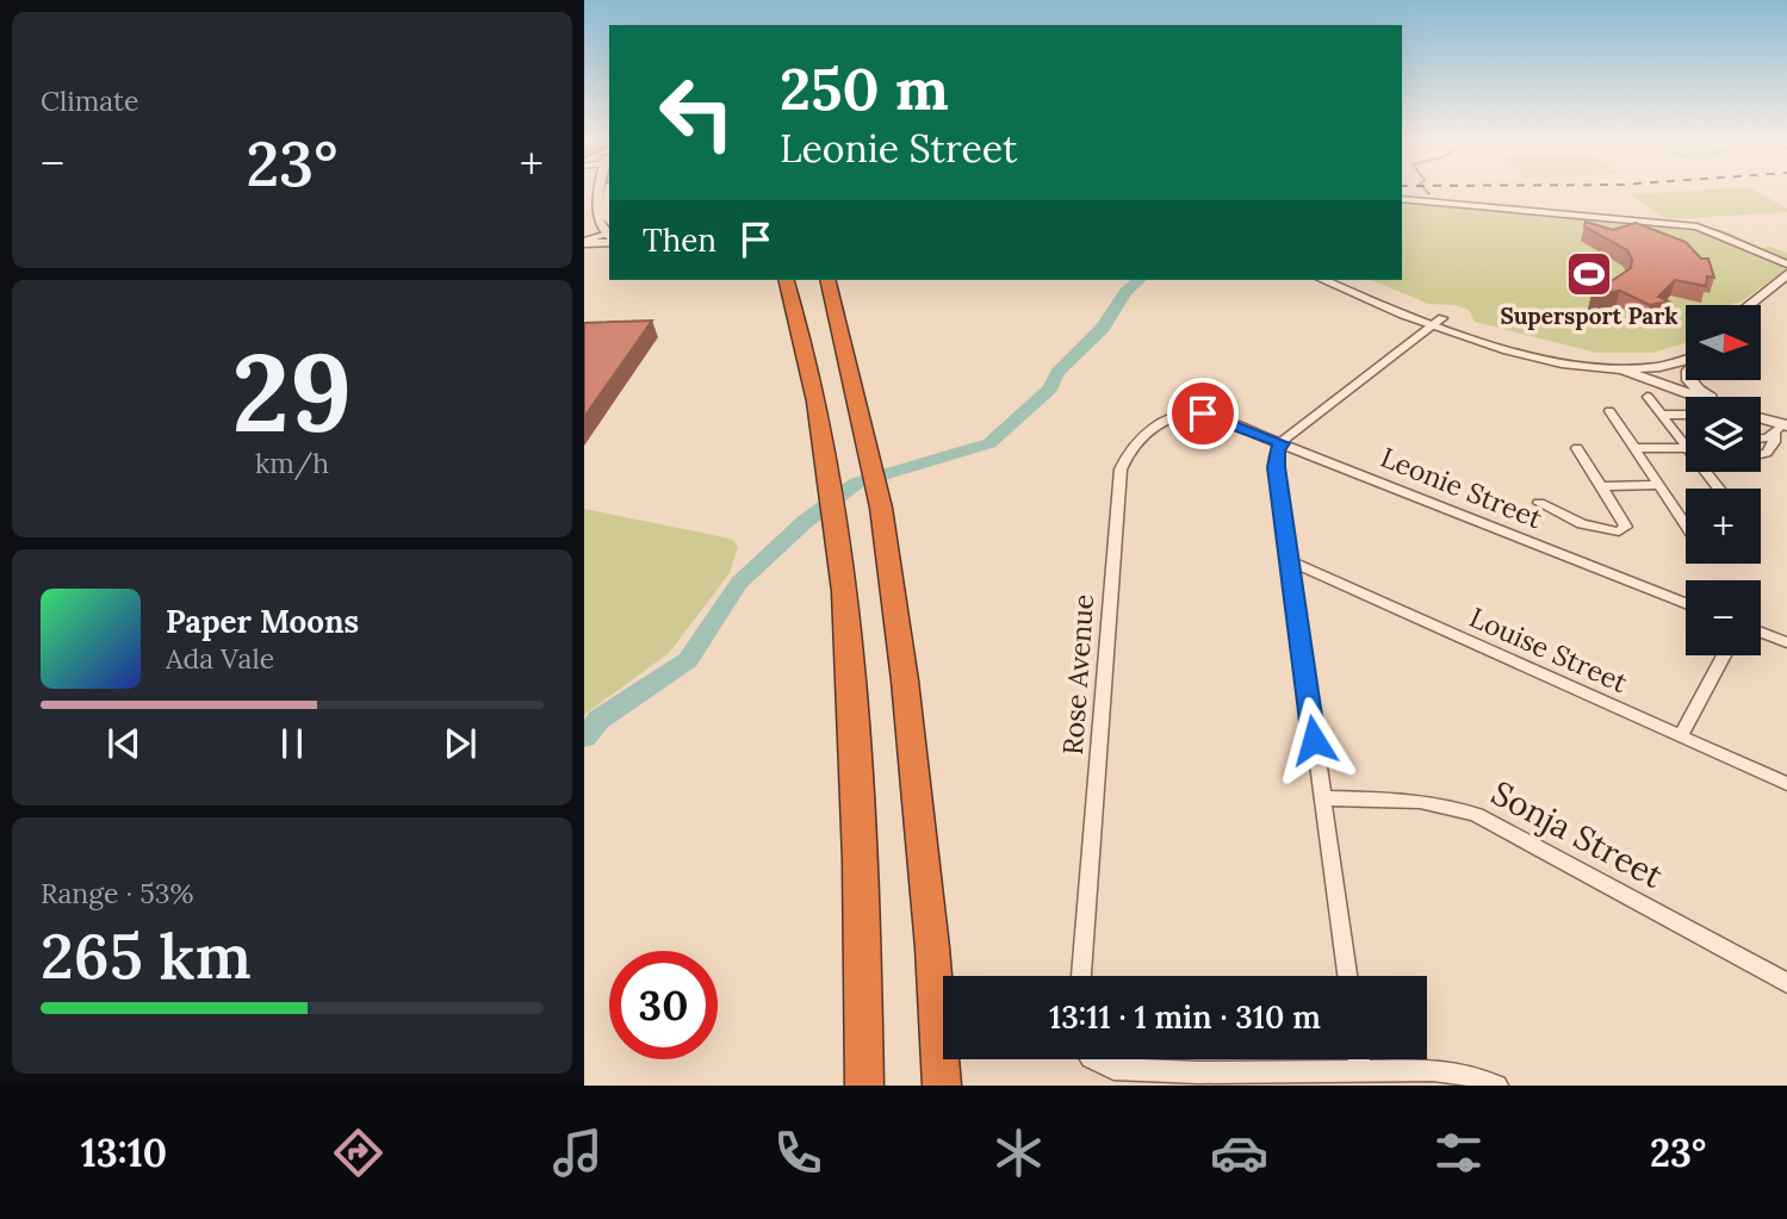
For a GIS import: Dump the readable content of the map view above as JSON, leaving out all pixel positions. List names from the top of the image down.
{
  "streets": {
    "street": [
      "Leonie Street",
      "Louise Street",
      "Rose Avenue",
      "Sonja Street"
    ]
  },
  "crossings": [
    ["Leonie Street", "Rose Avenue"]
  ],
  "places": {
    "sports": ["Supersport Park"]
  },
  "north": "right",
  "page": {
    "tile": [
      "Climate",
      ["29", "km/h"],
      ["Range · 53%", "265 km"]
    ],
    "turn": ["250 m", "Leonie Street"],
    "heat": ["−", "23°", "+"],
    "then": "Then",
    "map_buttons": ["+", "−"],
    "song": ["Paper Moons", "Ada Vale"],
    "limit": "30",
    "trip": "13:11 · 1 min · 310 m",
    "tabs": ["13:10", "23°"]
  }
}
